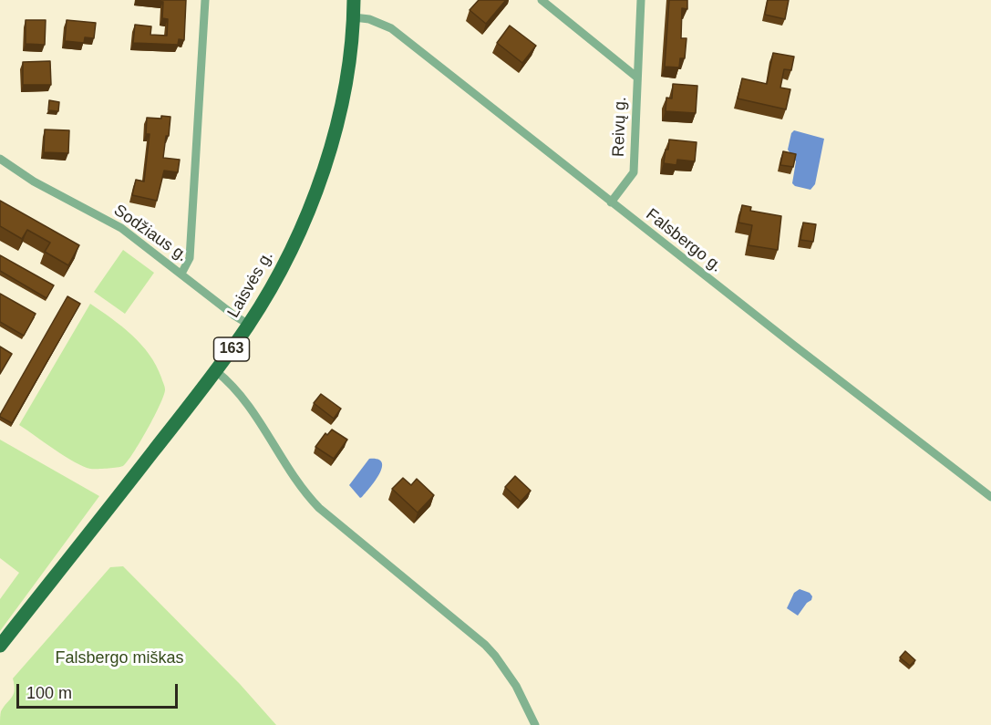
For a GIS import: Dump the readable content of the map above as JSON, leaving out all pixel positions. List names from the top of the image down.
{
  "streets": {
    "main road": ["Laisvės g.", "163"],
    "street": ["Reivų g.", "Sodžiaus g.", "Falsbergo g."]
  },
  "crossings": [
    ["Reivų g.", "Falsbergo g."],
    ["Sodžiaus g.", "Laisvės g."],
    ["Falsbergo g.", "Laisvės g."]
  ],
  "parks": ["Falsbergo miškas"],
  "scale_bar": "100 m"
}
